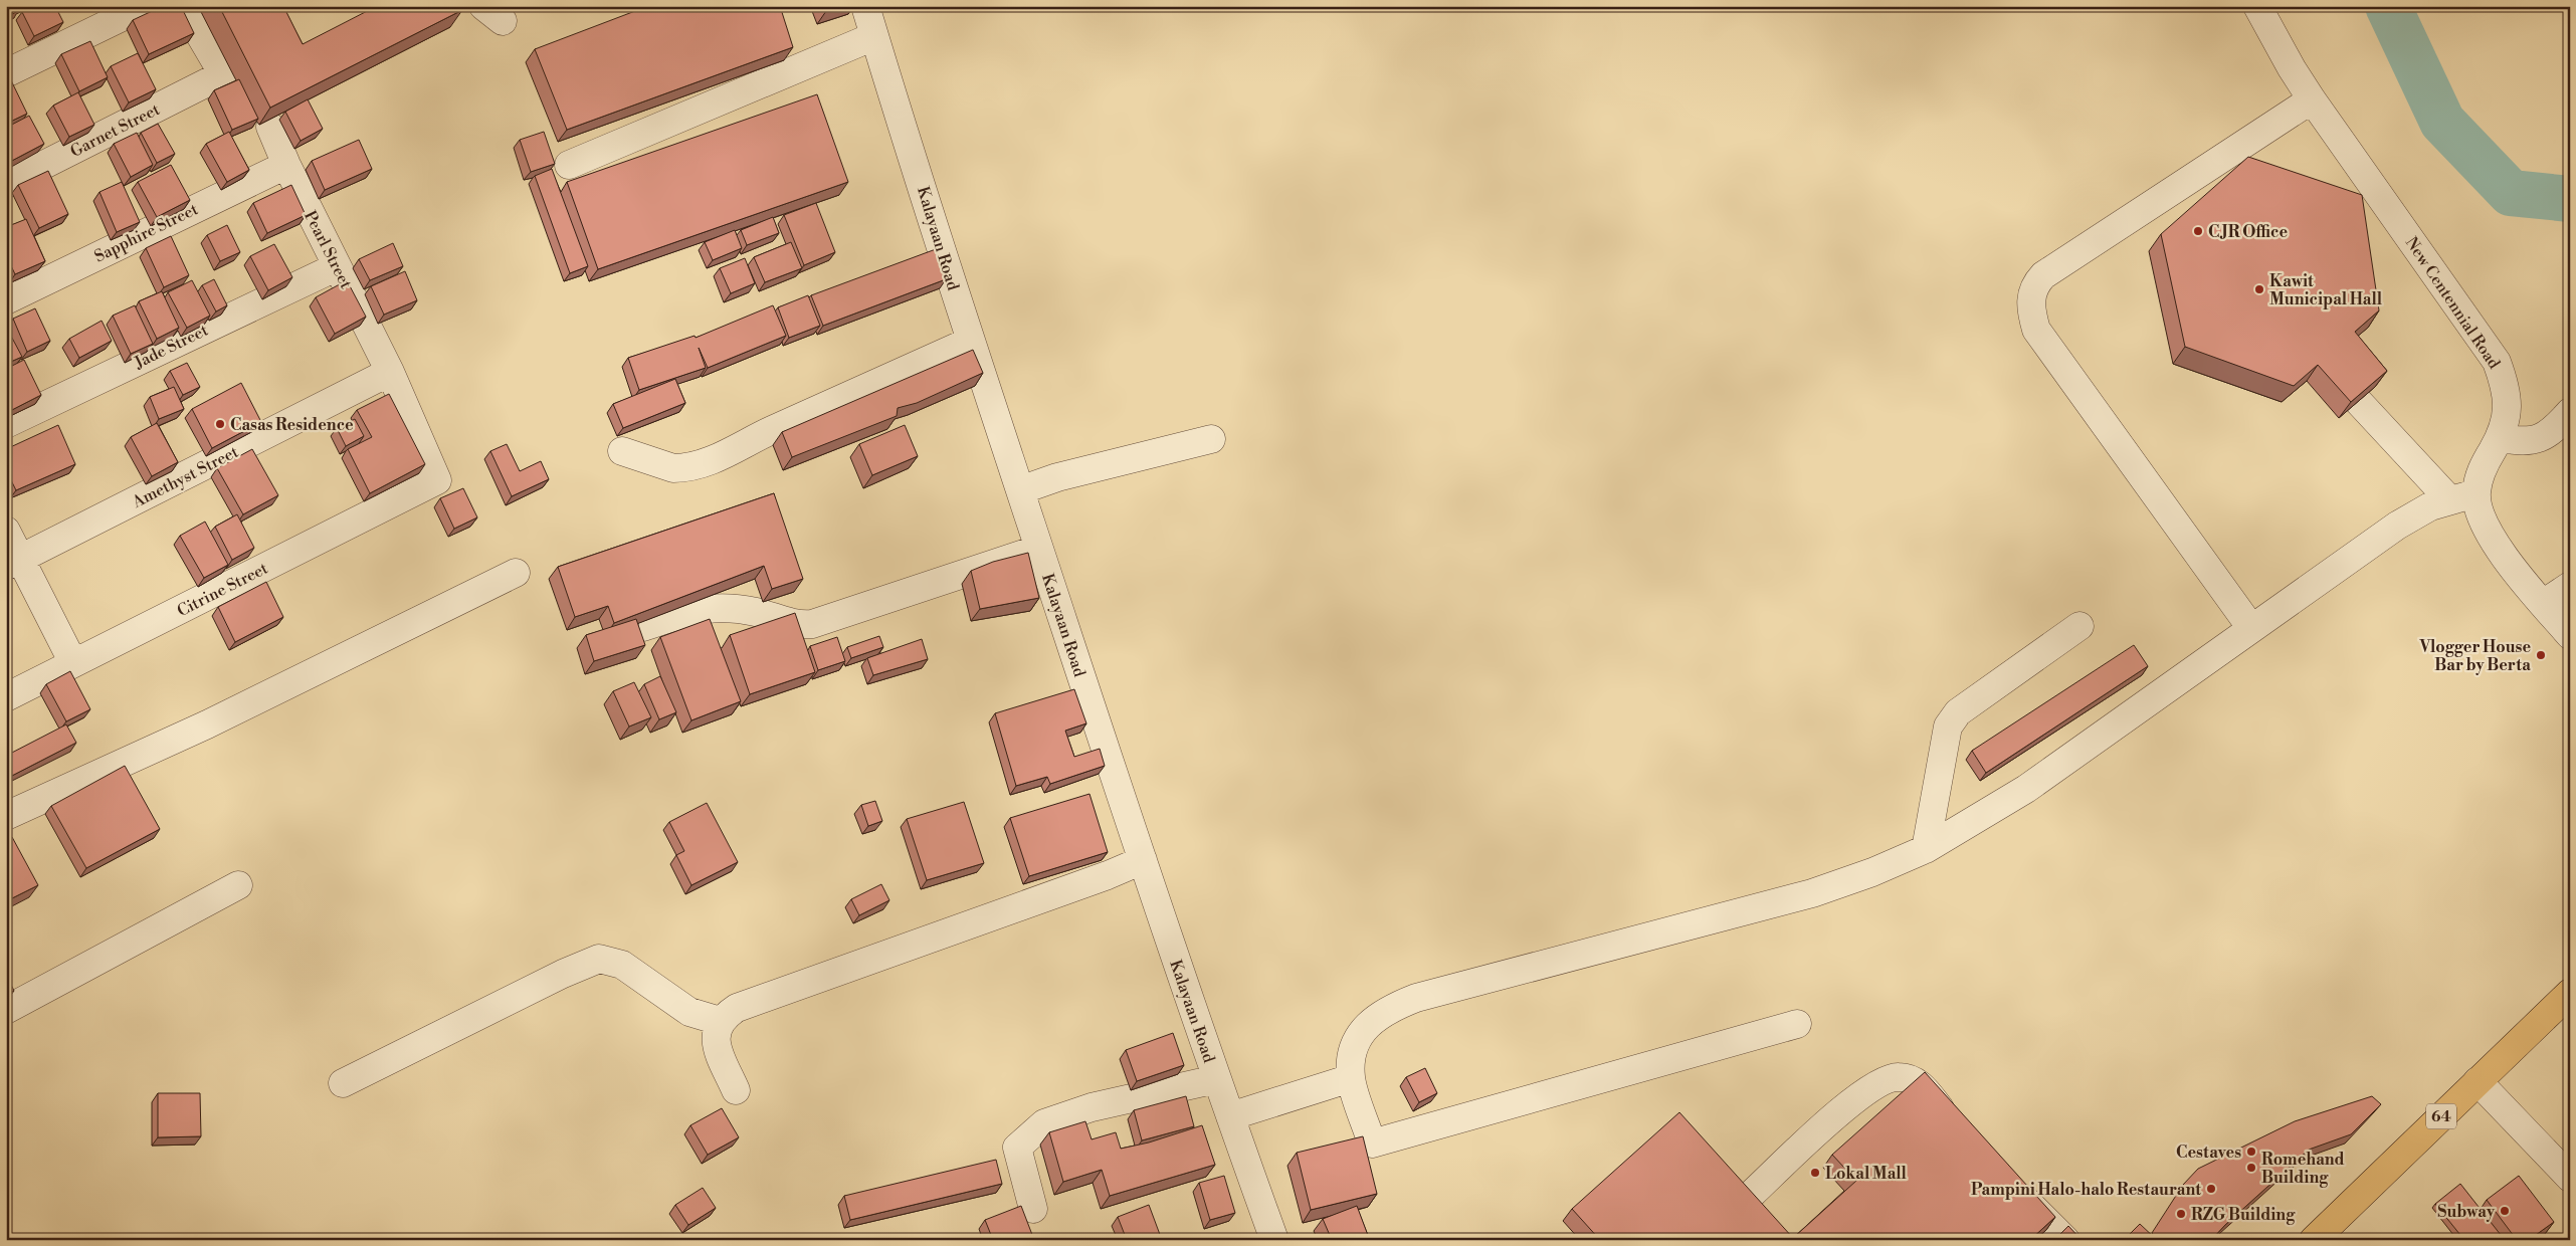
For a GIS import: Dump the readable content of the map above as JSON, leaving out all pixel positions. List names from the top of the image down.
{
  "streets": {
    "main road": ["64"],
    "street": [
      "Garnet Street",
      "Sapphire Street",
      "Kalayaan Road",
      "Pearl Street",
      "New Centennial Road",
      "Jade Street",
      "Amethyst Street",
      "Citrine Street"
    ]
  },
  "crossings": [
    ["Sapphire Street", "Pearl Street"],
    ["Pearl Street", "Jade Street"],
    ["Pearl Street", "Amethyst Street"],
    ["Pearl Street", "Citrine Street"]
  ],
  "places": [
    "CJR Office",
    "Kawit Municipal Hall",
    "Casas Residence",
    "Vlogger House Bar by Berta",
    "Cestaves",
    "Romehand Building",
    "Lokal Mall",
    "Pampini Halo-halo Restaurant",
    "Subway",
    "RZG Building"
  ]
}
